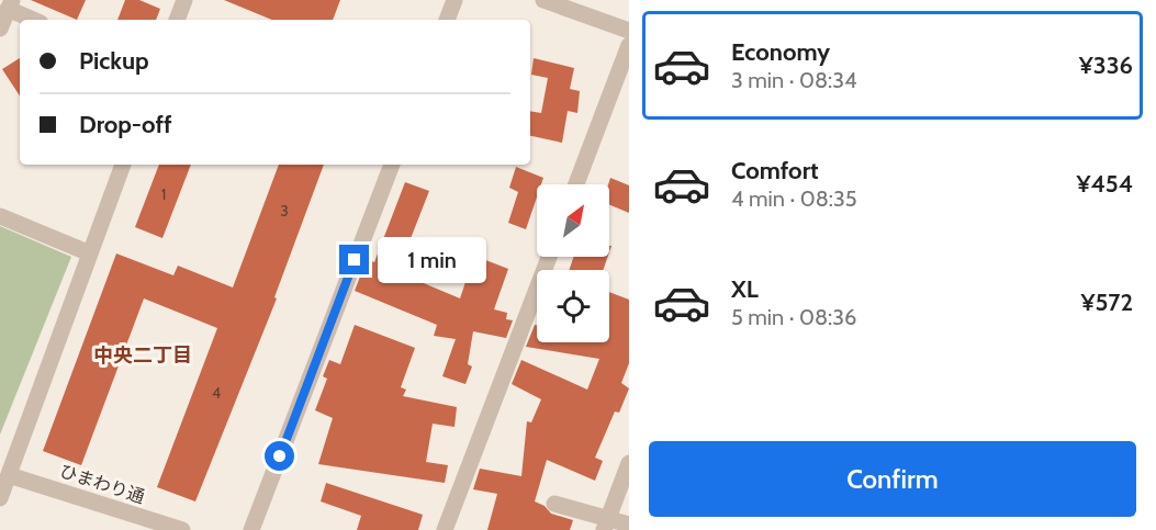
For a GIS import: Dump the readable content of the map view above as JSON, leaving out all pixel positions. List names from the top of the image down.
{
  "streets": {
    "street": ["ひまわり通"]
  },
  "districts": ["中央二丁目"],
  "house_numbers": ["1", "3", "4"],
  "north": "top right",
  "page": {
    "list": [
      {
        "name": "Economy",
        "note": "3 min · 08:34",
        "value": "¥336"
      },
      {
        "name": "Comfort",
        "note": "4 min · 08:35",
        "value": "¥454"
      },
      {
        "name": "XL",
        "note": "5 min · 08:36",
        "value": "¥572"
      }
    ],
    "banner": ["Pickup", "Drop-off"],
    "bubble": "1 min",
    "buttons": "Confirm"
  }
}
